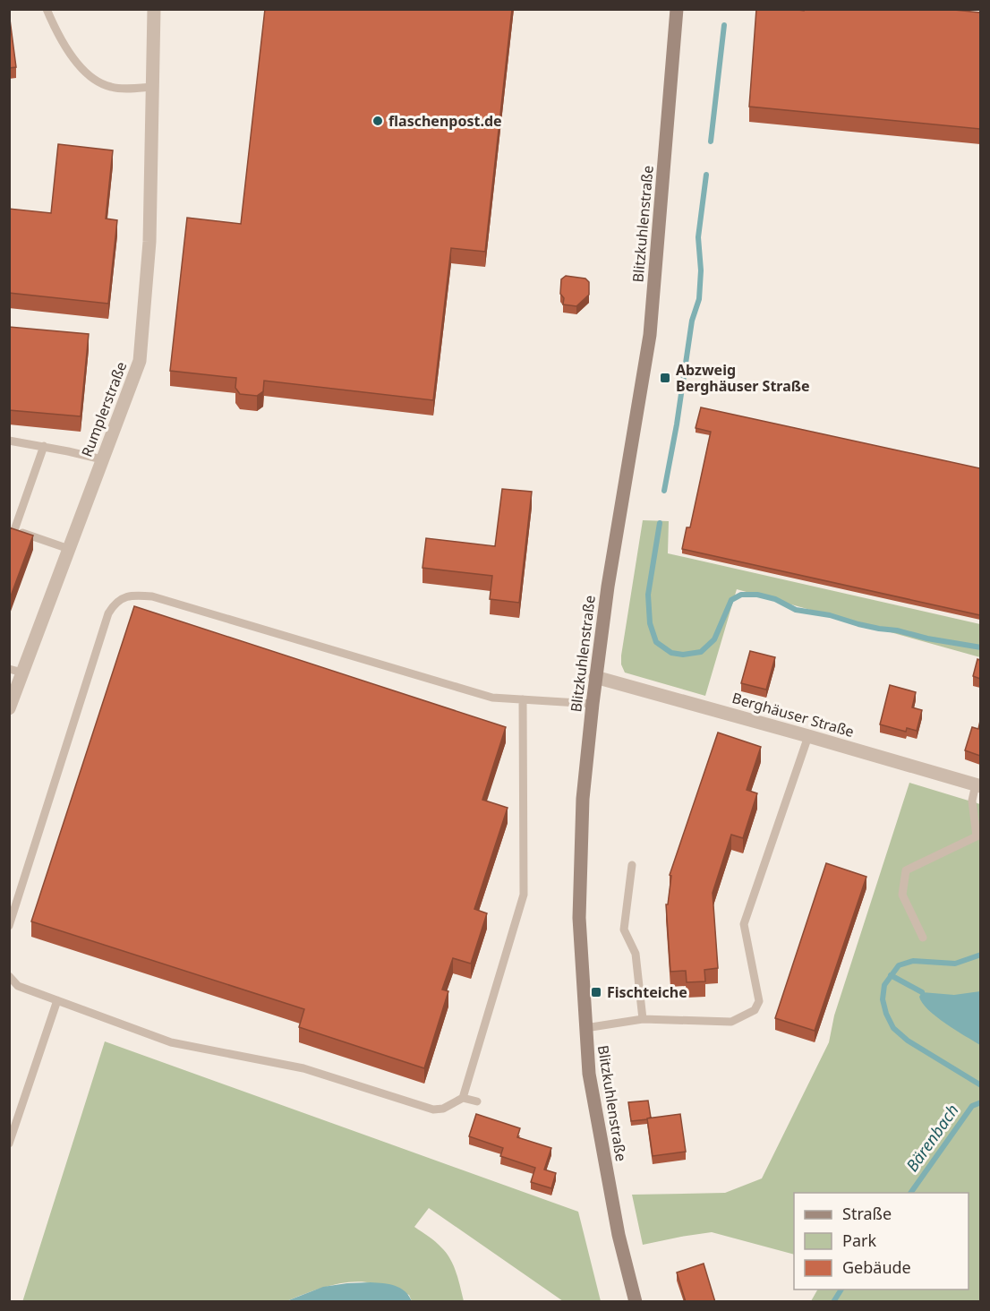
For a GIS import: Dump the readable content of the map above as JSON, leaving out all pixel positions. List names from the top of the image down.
{
  "streets": {
    "main road": ["Blitzkuhlenstraße"],
    "street": ["Rumplerstraße", "Berghäuser Straße"]
  },
  "crossings": [
    ["Blitzkuhlenstraße", "Berghäuser Straße"]
  ],
  "water": ["Bärenbach"],
  "places": {
    "other": ["flaschenpost.de"],
    "transit": ["Abzweig Berghäuser Straße", "Fischteiche"]
  },
  "legend": ["Straße", "Park", "Gebäude"]
}
